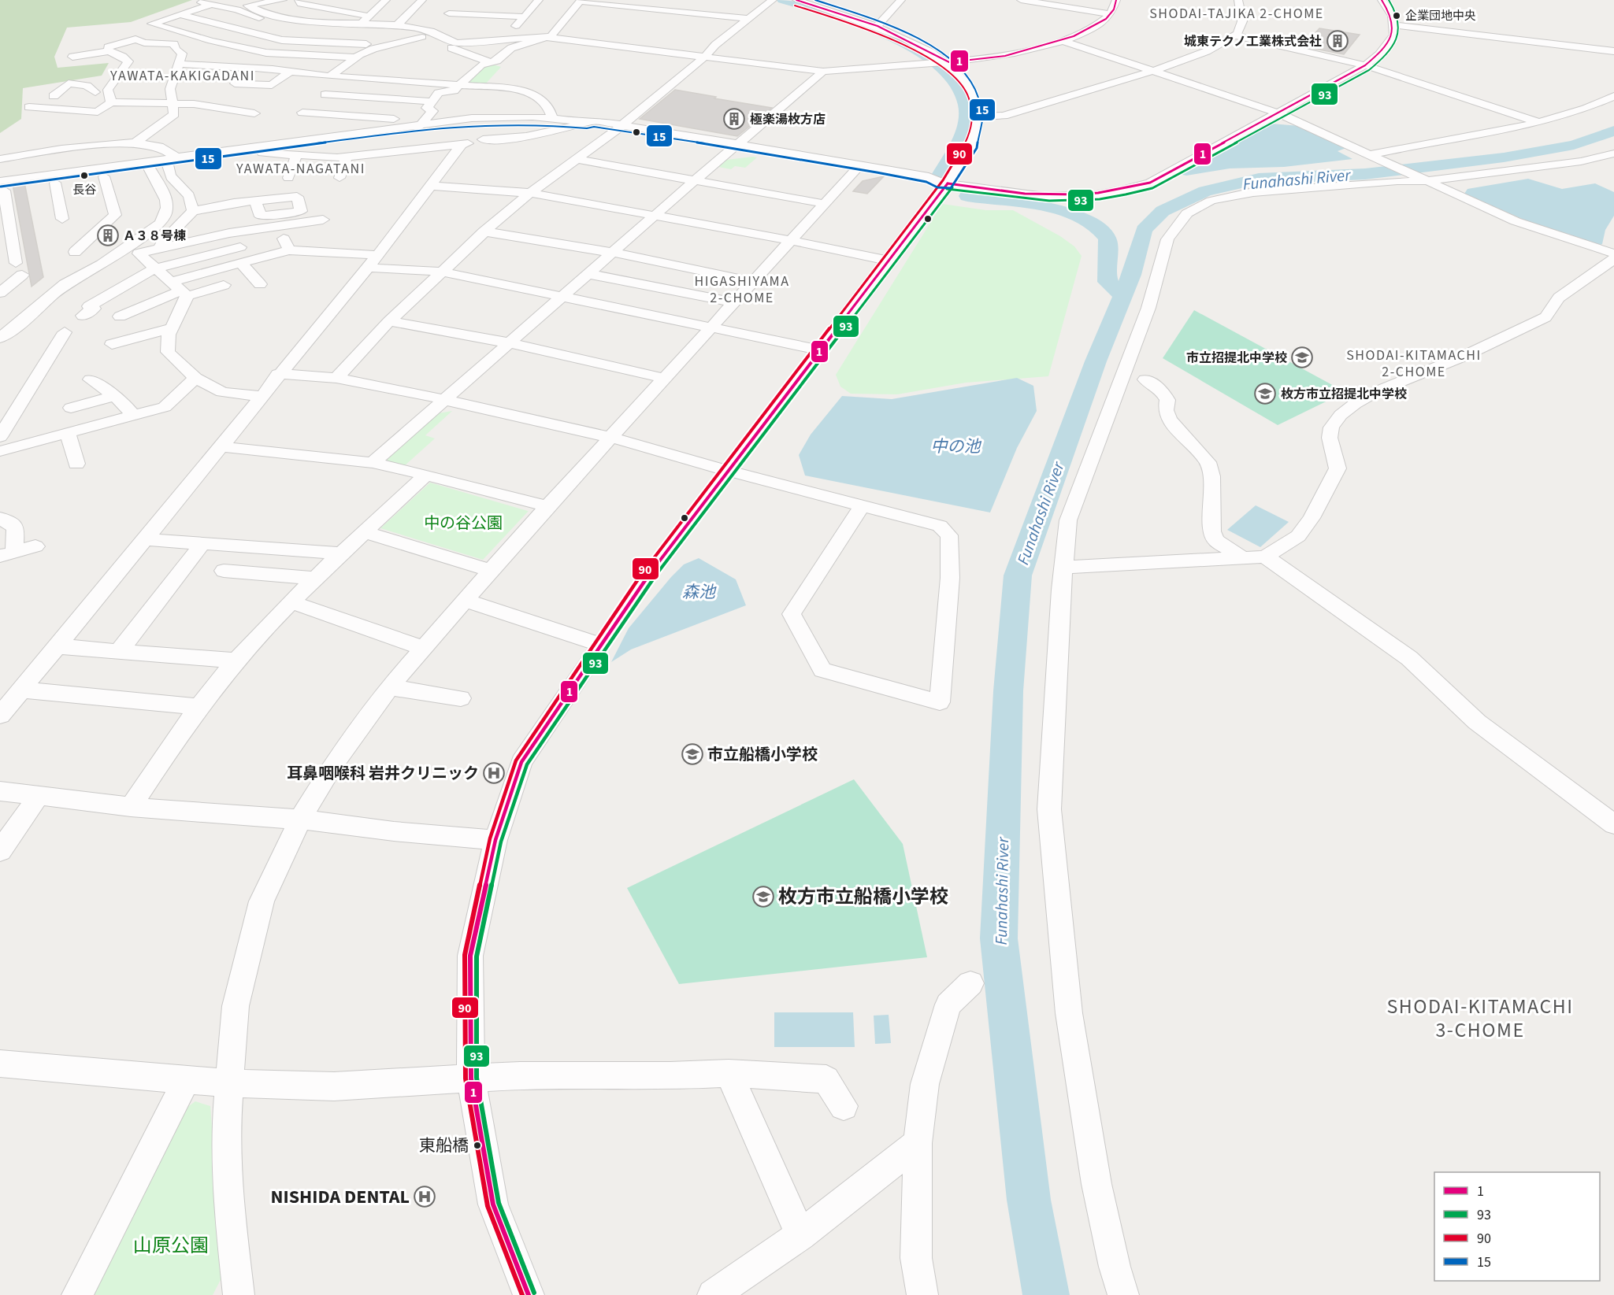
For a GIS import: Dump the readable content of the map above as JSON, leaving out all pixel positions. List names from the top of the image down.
{
  "districts": [
    "SHODAI-TAJIKA 2-CHOME",
    "YAWATA-KAKIGADANI",
    "YAWATA-NAGATANI",
    "HIGASHIYAMA 2-CHOME",
    "SHODAI-KITAMACHI 2-CHOME",
    "SHODAI-KITAMACHI 3-CHOME"
  ],
  "water": ["Funahashi River", "中の池", "森池"],
  "parks": ["中の谷公園", "山原公園"],
  "places": {
    "other": ["企業団地中央", "長谷", "東船橋"],
    "building": ["城東テクノ工業株式会社", "極楽湯枚方店", "Ａ３８号棟"],
    "school or university": [
      "市立招提北中学校",
      "枚方市立招提北中学校",
      "市立船橋小学校",
      "枚方市立船橋小学校"
    ],
    "hospital": ["耳鼻咽喉科 岩井クリニック", "NISHIDA DENTAL"]
  },
  "lines": [
    "transit line 1",
    "transit line 93",
    "transit line 15",
    "transit line 90"
  ],
  "legend": [
    "1",
    "93",
    "90",
    "15"
  ]
}
